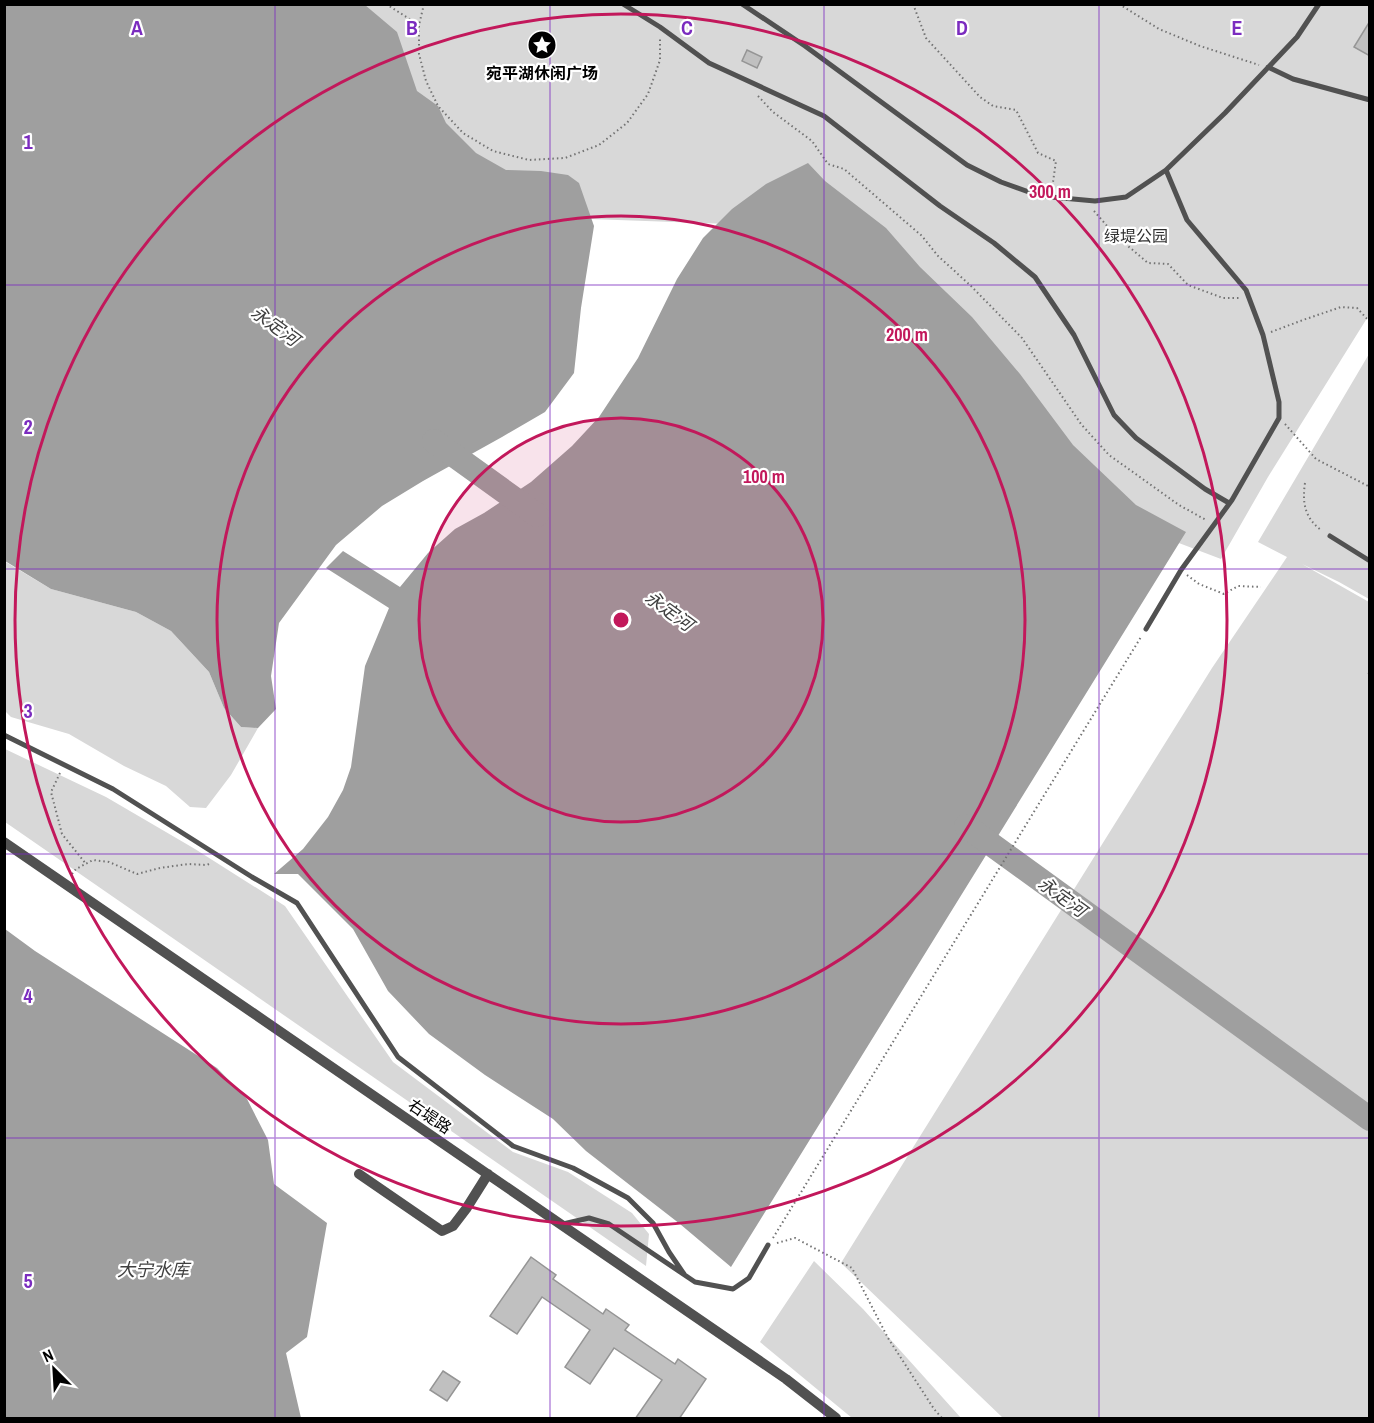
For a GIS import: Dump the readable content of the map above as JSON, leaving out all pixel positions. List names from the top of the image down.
{
  "streets": {
    "street": ["右堤路"]
  },
  "water": ["永定河", "大宁水库"],
  "parks": ["绿堤公园"],
  "places": {
    "place": ["宛平湖休闲广场"]
  },
  "north": "top left",
  "grid": {
    "columns": [
      "A",
      "B",
      "C",
      "D",
      "E"
    ],
    "rows": [
      "1",
      "2",
      "3",
      "4",
      "5"
    ]
  },
  "rings": ["300 m", "200 m", "100 m"]
}
